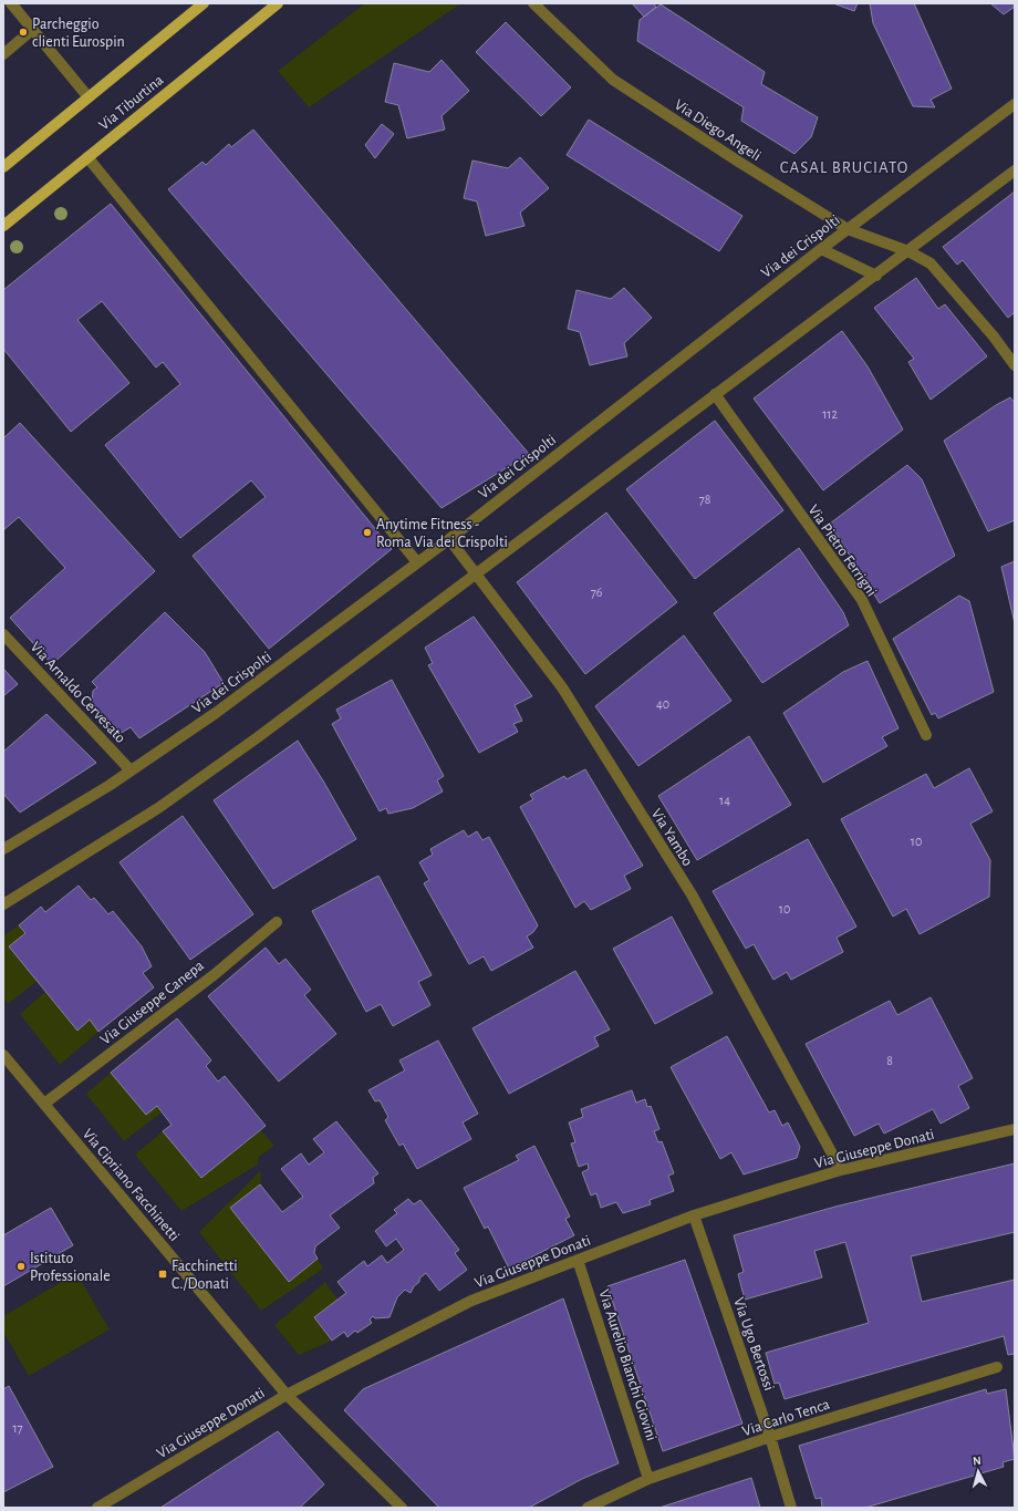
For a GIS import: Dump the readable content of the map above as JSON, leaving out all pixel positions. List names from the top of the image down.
{
  "streets": {
    "main road": ["Via Tiburtina"],
    "street": [
      "Via Diego Angeli",
      "Via dei Crispolti",
      "Via Pietro Ferrigni",
      "Via Arnaldo Cervesato",
      "Via Yambo",
      "Via Giuseppe Canepa",
      "Via Giuseppe Donati",
      "Via Cipriano Facchinetti",
      "Via Ugo Bertossi",
      "Via Aurelio Bianchi Giovini",
      "Via Carlo Tenca"
    ]
  },
  "crossings": [
    ["Via Diego Angeli", "Via dei Crispolti"],
    ["Via dei Crispolti", "Via Arnaldo Cervesato"],
    ["Via dei Crispolti", "Via Yambo"],
    ["Via Yambo", "Via Giuseppe Donati"],
    ["Via Giuseppe Canepa", "Via Cipriano Facchinetti"],
    ["Via Giuseppe Donati", "Via Cipriano Facchinetti"],
    ["Via Giuseppe Donati", "Via Ugo Bertossi"],
    ["Via Giuseppe Donati", "Via Aurelio Bianchi Giovini"],
    ["Via Ugo Bertossi", "Via Carlo Tenca"],
    ["Via Aurelio Bianchi Giovini", "Via Carlo Tenca"]
  ],
  "districts": ["CASAL BRUCIATO"],
  "places": {
    "other": ["Parcheggio clienti Eurospin", "Anytime Fitness - Roma Via dei Crispolti", "Istituto Professionale"],
    "transit": ["Facchinetti C./Donati"]
  },
  "house_numbers": [
    "112",
    "78",
    "76",
    "40",
    "14",
    "10",
    "10",
    "8",
    "17"
  ],
  "north": "top"
}
